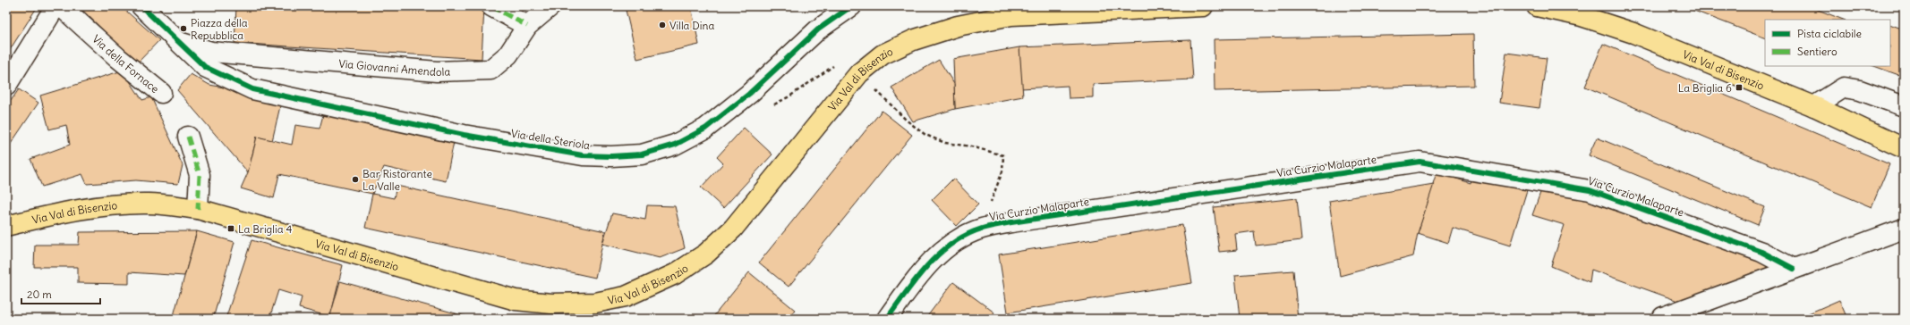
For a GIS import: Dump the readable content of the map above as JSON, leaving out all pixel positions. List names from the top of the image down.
{
  "streets": {
    "main road": ["Via Val di Bisenzio"],
    "street": [
      "Via della Fornace",
      "Via Giovanni Amendola",
      "Via della Steriola",
      "Via Curzio Malaparte"
    ]
  },
  "crossings": [
    ["Via Giovanni Amendola", "Via della Steriola"]
  ],
  "places": {
    "other": ["Villa Dina", "Piazza della Repubblica", "Bar Ristorante La Valle"],
    "transit": ["La Briglia 6", "La Briglia 4"]
  },
  "legend": ["Pista ciclabile", "Sentiero"],
  "scale_bar": "20 m"
}
